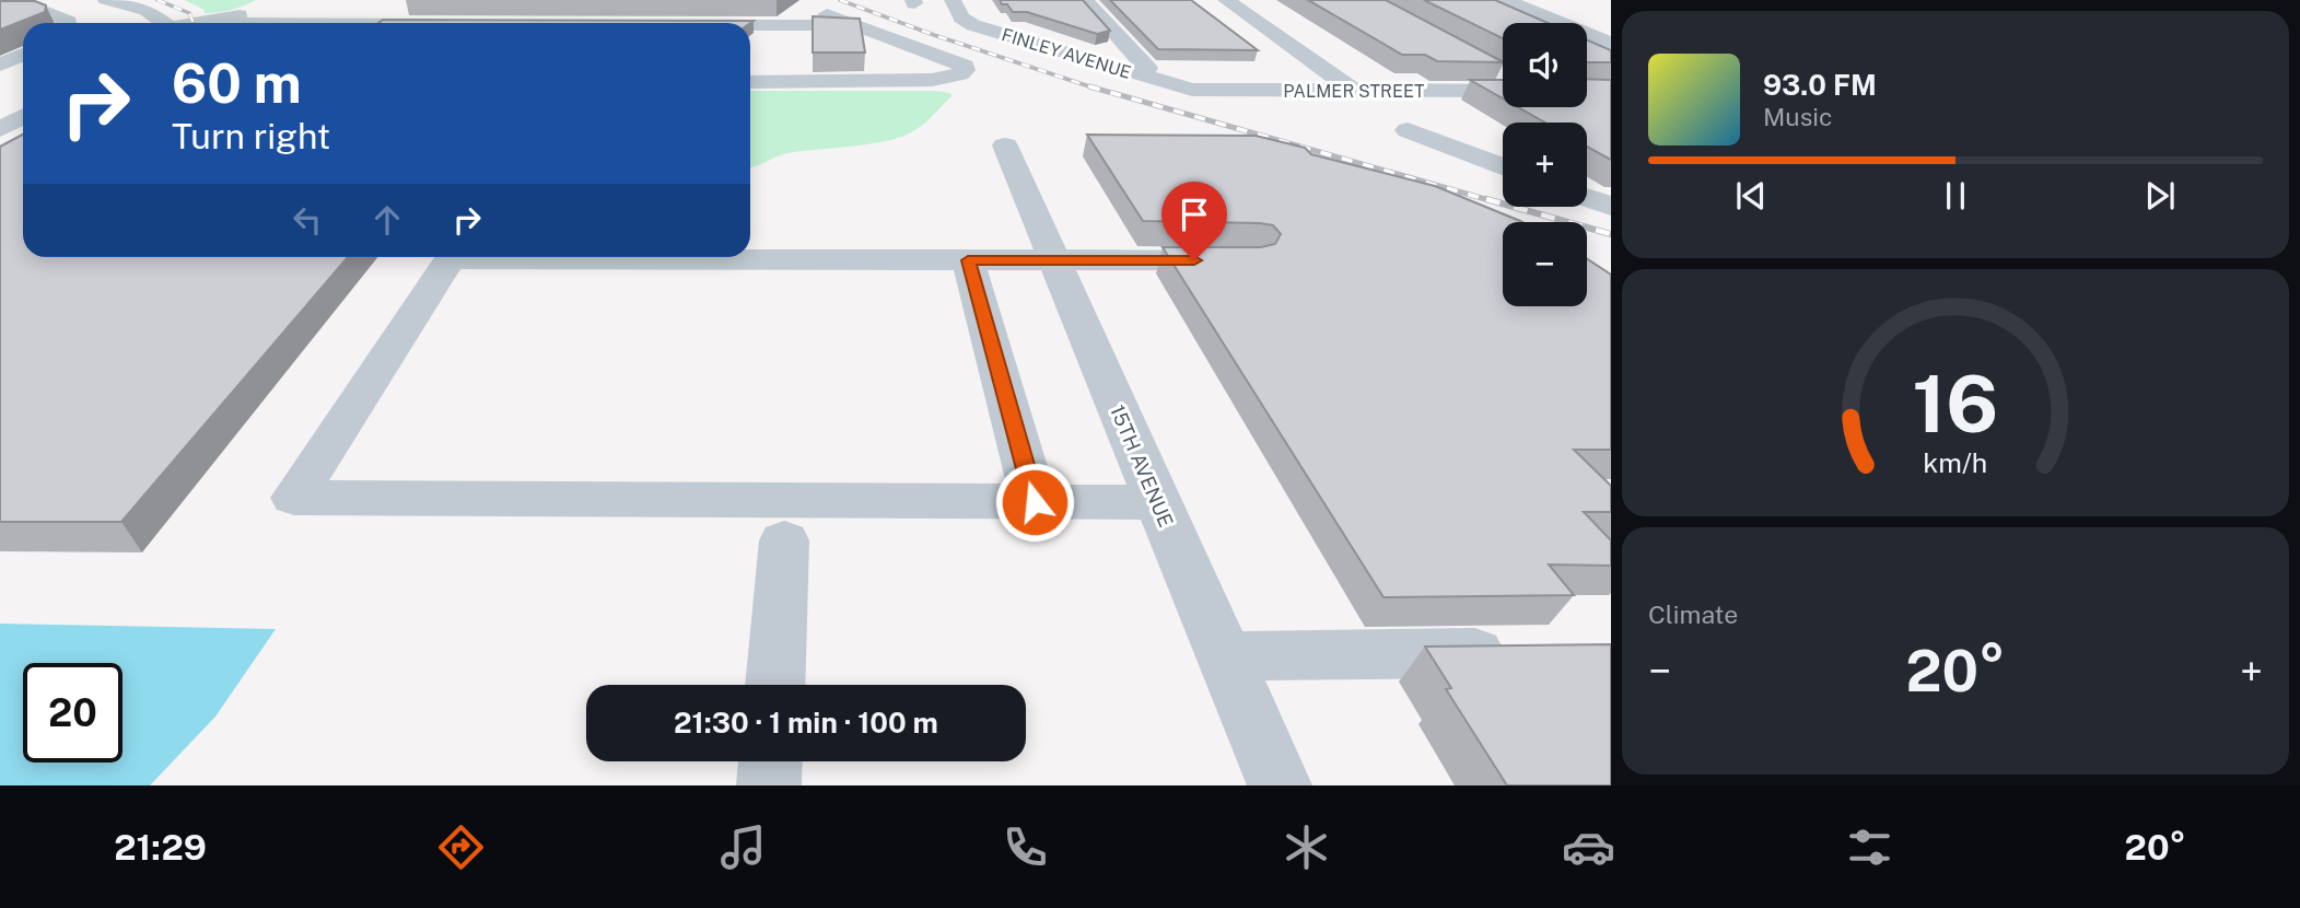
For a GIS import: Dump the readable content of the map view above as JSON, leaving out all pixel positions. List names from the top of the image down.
{
  "streets": {
    "street": ["FINLEY AVENUE", "PALMER STREET", "15TH AVENUE"]
  },
  "crossings": [
    ["FINLEY AVENUE", "PALMER STREET"]
  ],
  "page": {
    "map_buttons": ["+", "−"],
    "turn": ["60 m", "Turn right"],
    "song": ["93.0 FM", "Music"],
    "tile": "Climate",
    "heat": ["−", "20°", "+"],
    "limit": "20",
    "trip": "21:30 · 1 min · 100 m",
    "tabs": ["21:29", "20°"],
    "gauge": ["16", "km/h"]
  }
}
